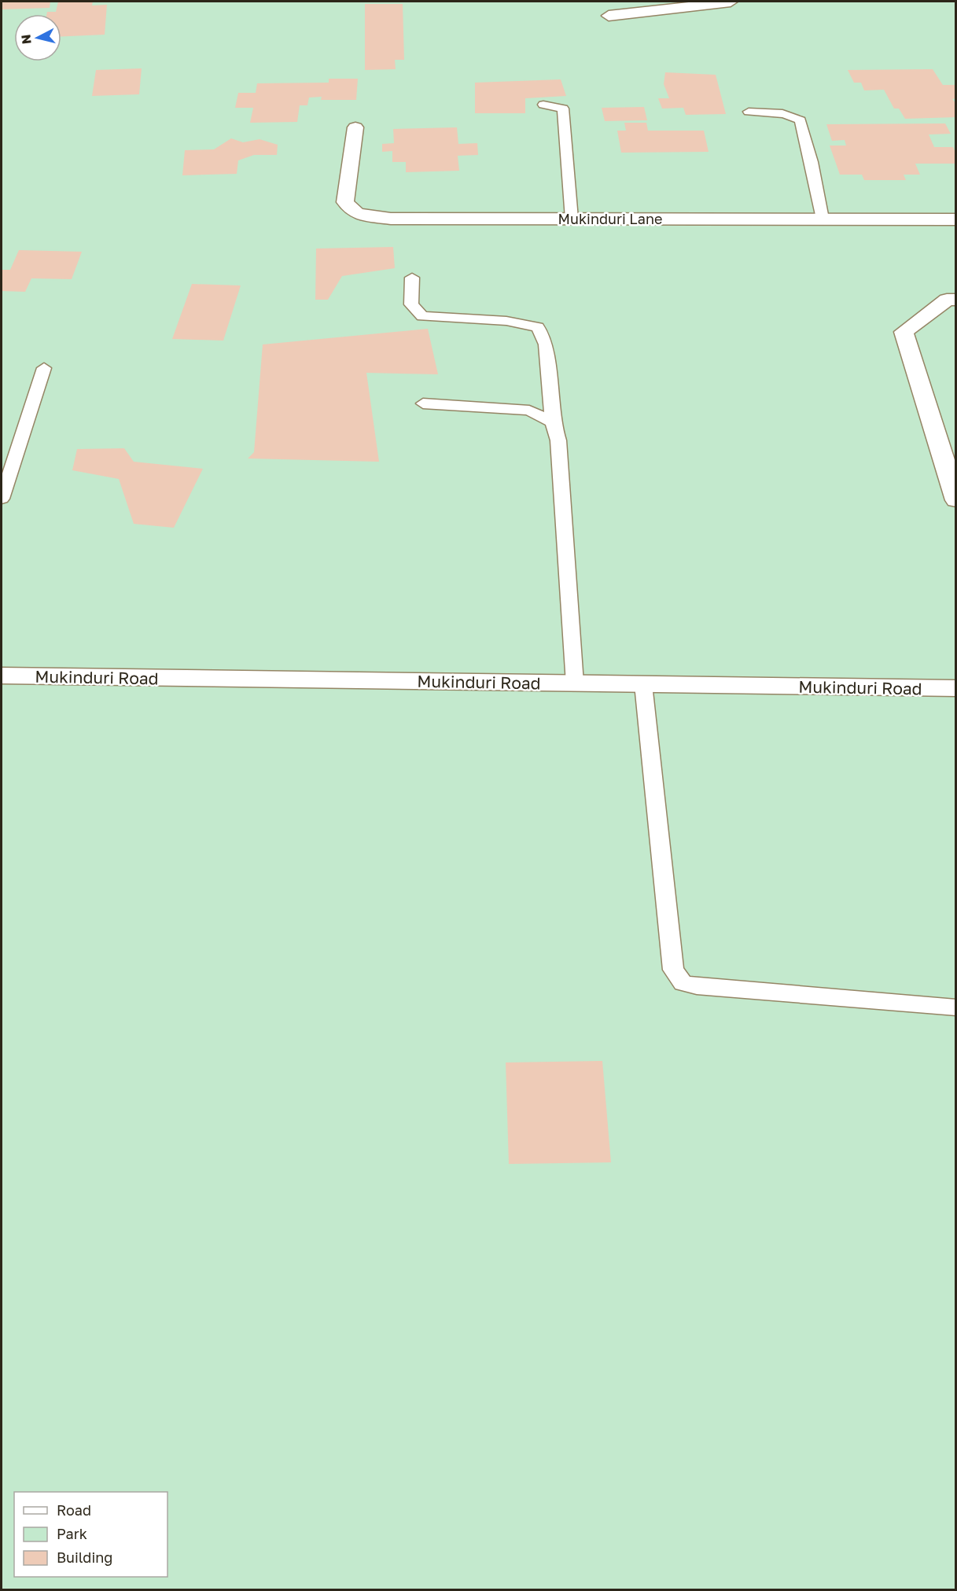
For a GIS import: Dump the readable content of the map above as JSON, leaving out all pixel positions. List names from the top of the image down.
{
  "streets": {
    "street": ["Mukinduri Lane", "Mukinduri Road"]
  },
  "legend": ["Road", "Park", "Building"],
  "north": "left"
}
